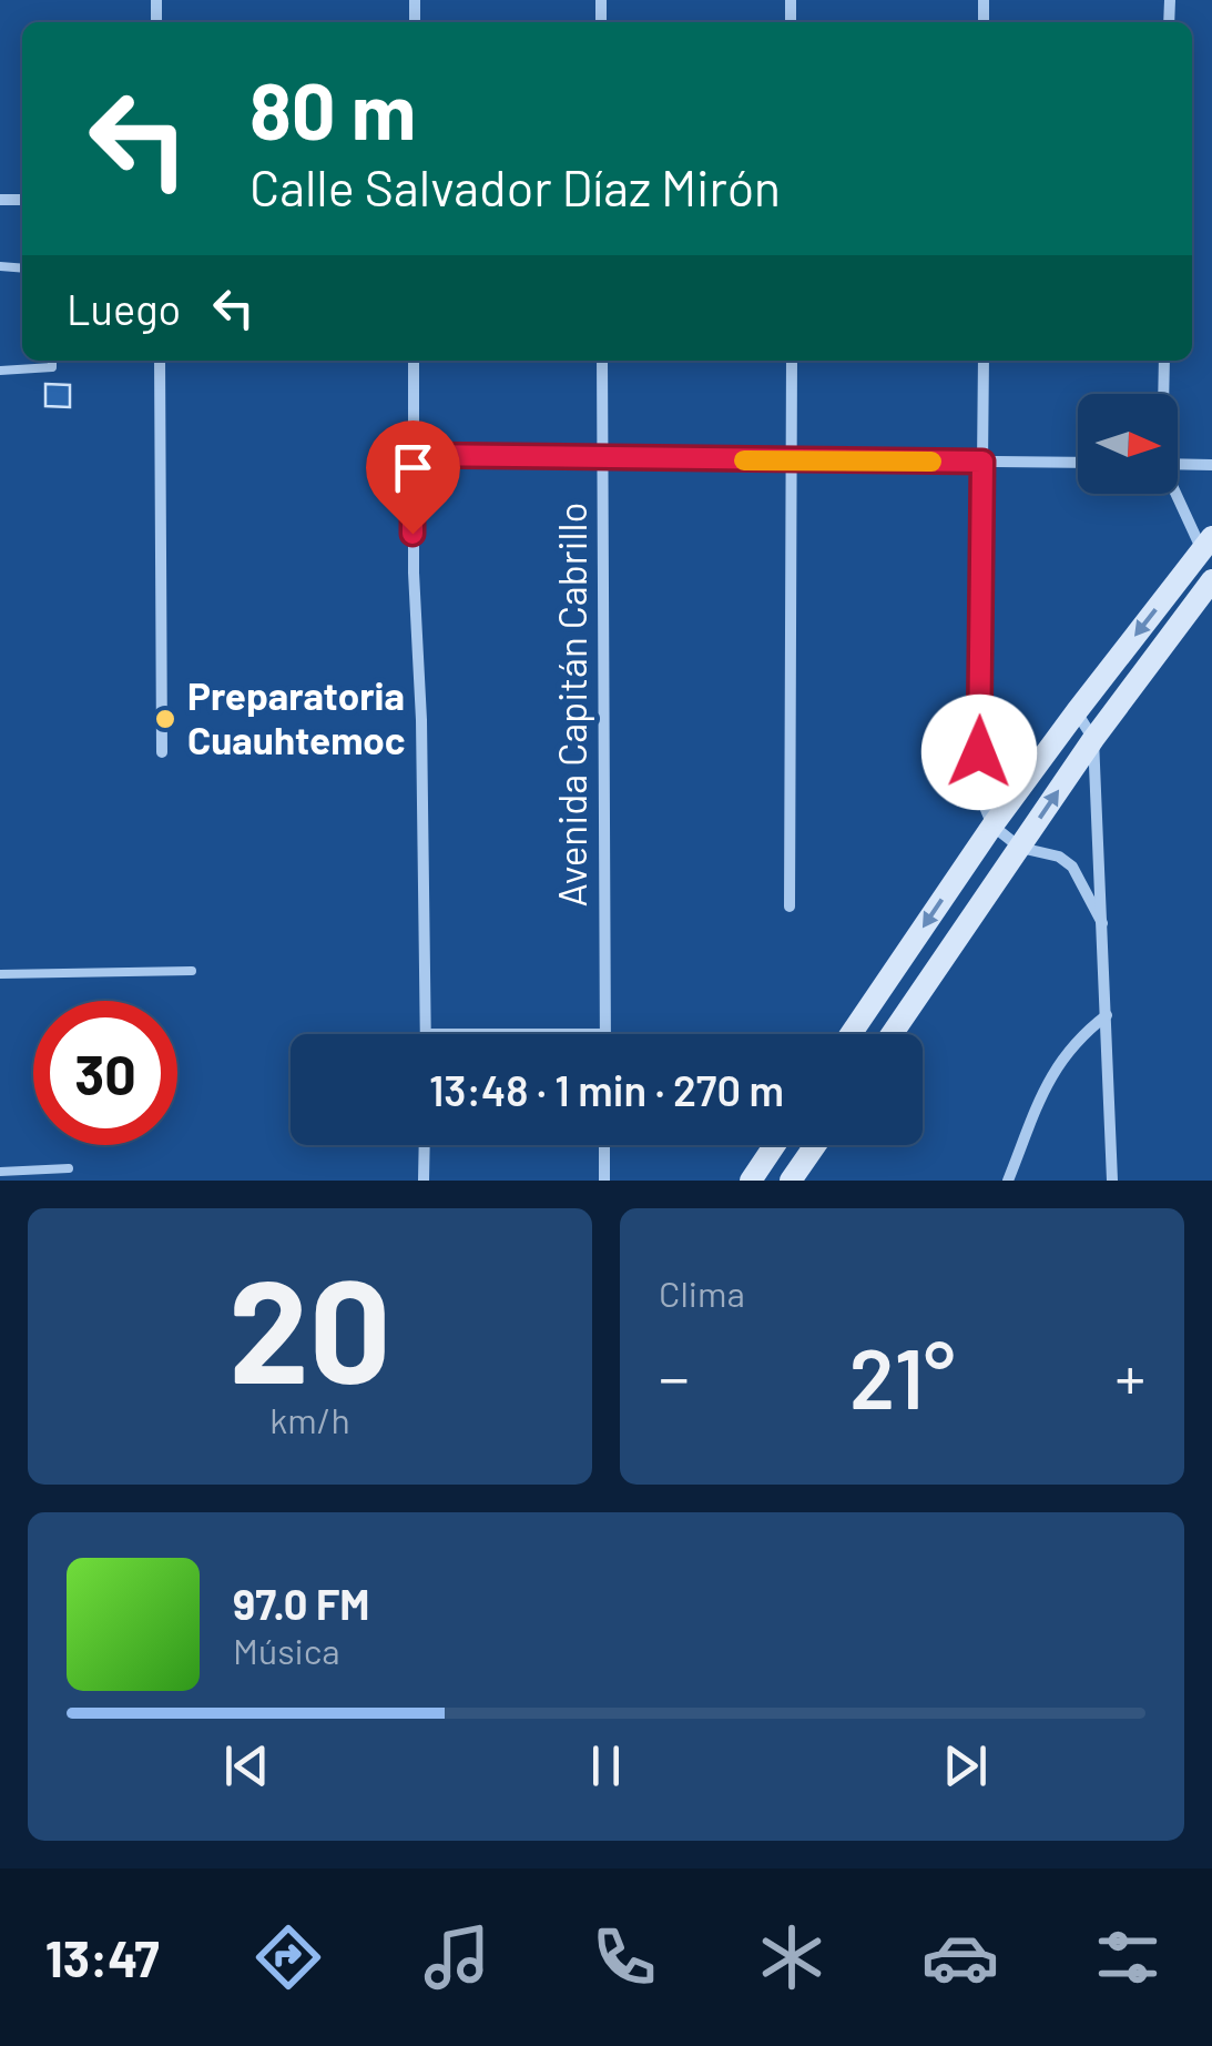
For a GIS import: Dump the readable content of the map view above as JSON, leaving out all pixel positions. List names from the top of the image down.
{
  "streets": {
    "street": ["Avenida Capitán Cabrillo"]
  },
  "places": ["Preparatoria Cuauhtemoc"],
  "north": "right",
  "page": {
    "turn": ["80 m", "Calle Salvador Díaz Mirón"],
    "then": "Luego",
    "limit": "30",
    "trip": "13:48 · 1 min · 270 m",
    "tile": [
      ["20", "km/h"],
      "Clima"
    ],
    "heat": ["−", "21°", "+"],
    "song": ["97.0 FM", "Música"],
    "tabs": "13:47"
  }
}
